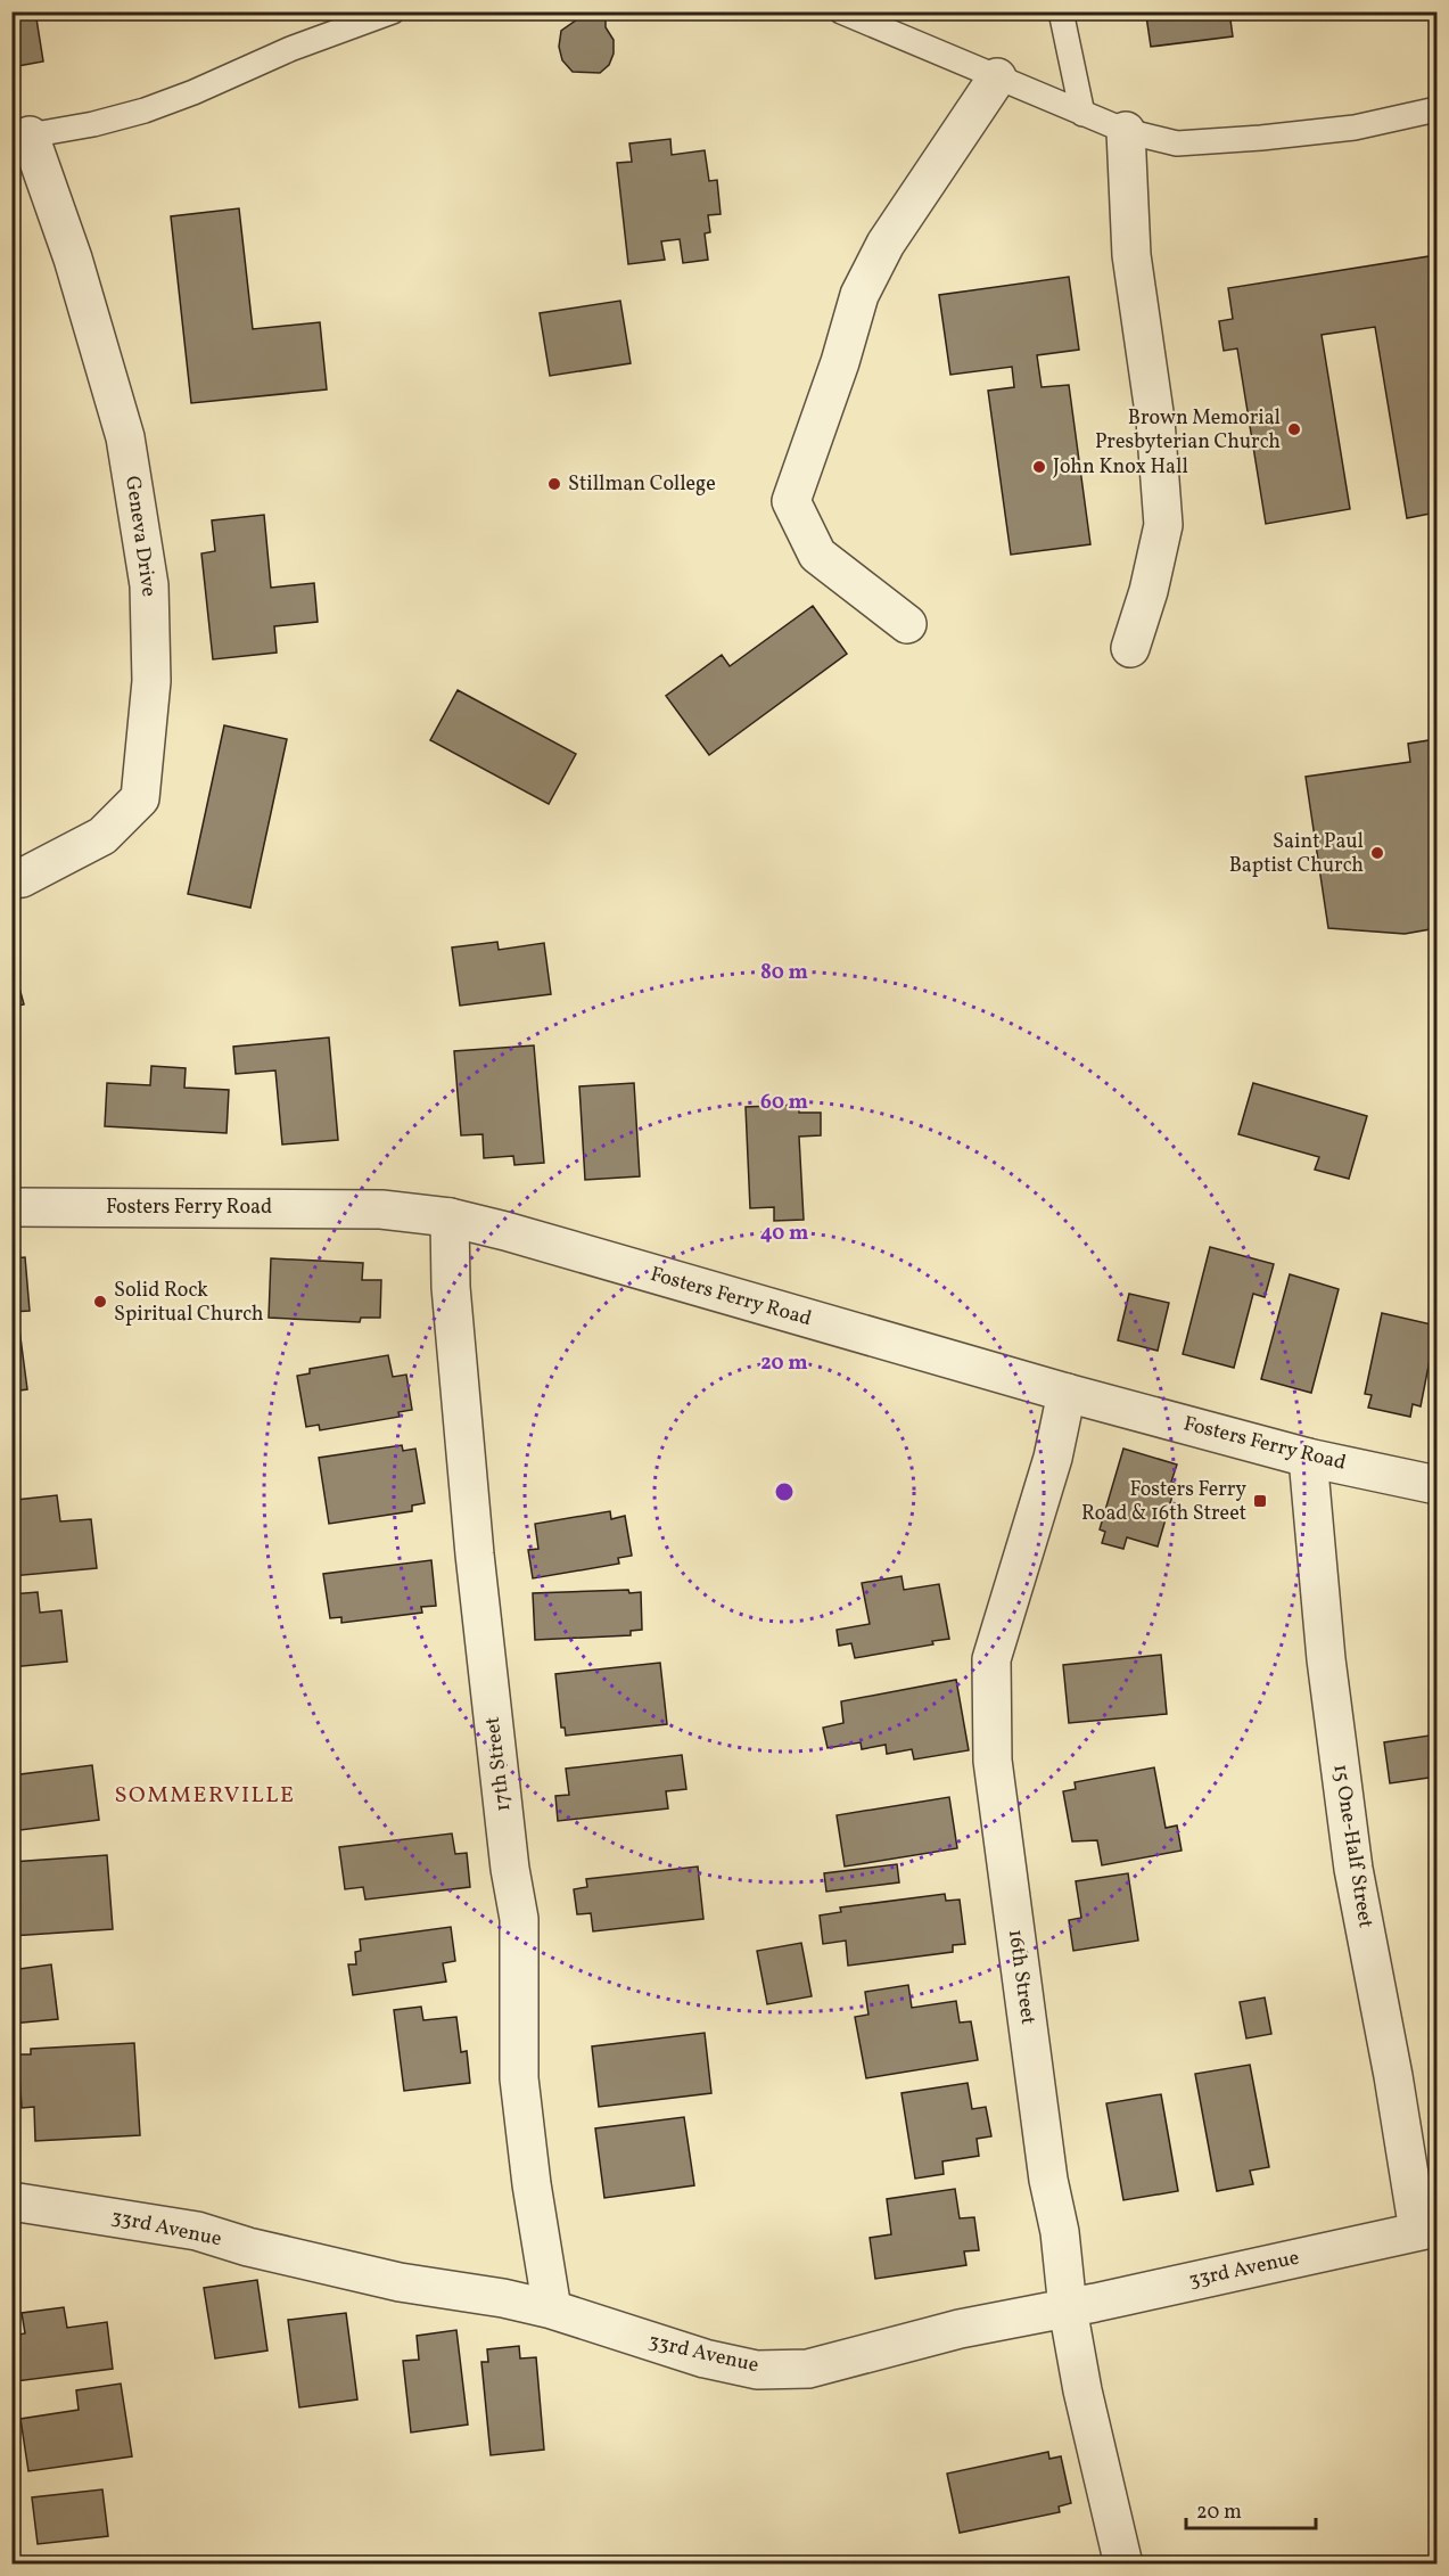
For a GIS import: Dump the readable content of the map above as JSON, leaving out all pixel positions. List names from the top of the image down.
{
  "streets": {
    "street": [
      "Geneva Drive",
      "Fosters Ferry Road",
      "17th Street",
      "15 One-Half Street",
      "16th Street",
      "33rd Avenue"
    ]
  },
  "crossings": [
    ["Fosters Ferry Road", "17th Street"],
    ["Fosters Ferry Road", "15 One-Half Street"],
    ["Fosters Ferry Road", "16th Street"],
    ["17th Street", "33rd Avenue"],
    ["15 One-Half Street", "33rd Avenue"],
    ["16th Street", "33rd Avenue"]
  ],
  "districts": ["SOMMERVILLE"],
  "places": {
    "other": [
      "Brown Memorial Presbyterian Church",
      "John Knox Hall",
      "Stillman College",
      "Saint Paul Baptist Church",
      "Solid Rock Spiritual Church"
    ],
    "transit": ["Fosters Ferry Road & 16th Street"]
  },
  "scale_bar": "20 m",
  "rings": [
    "80 m",
    "60 m",
    "40 m",
    "20 m"
  ]
}
